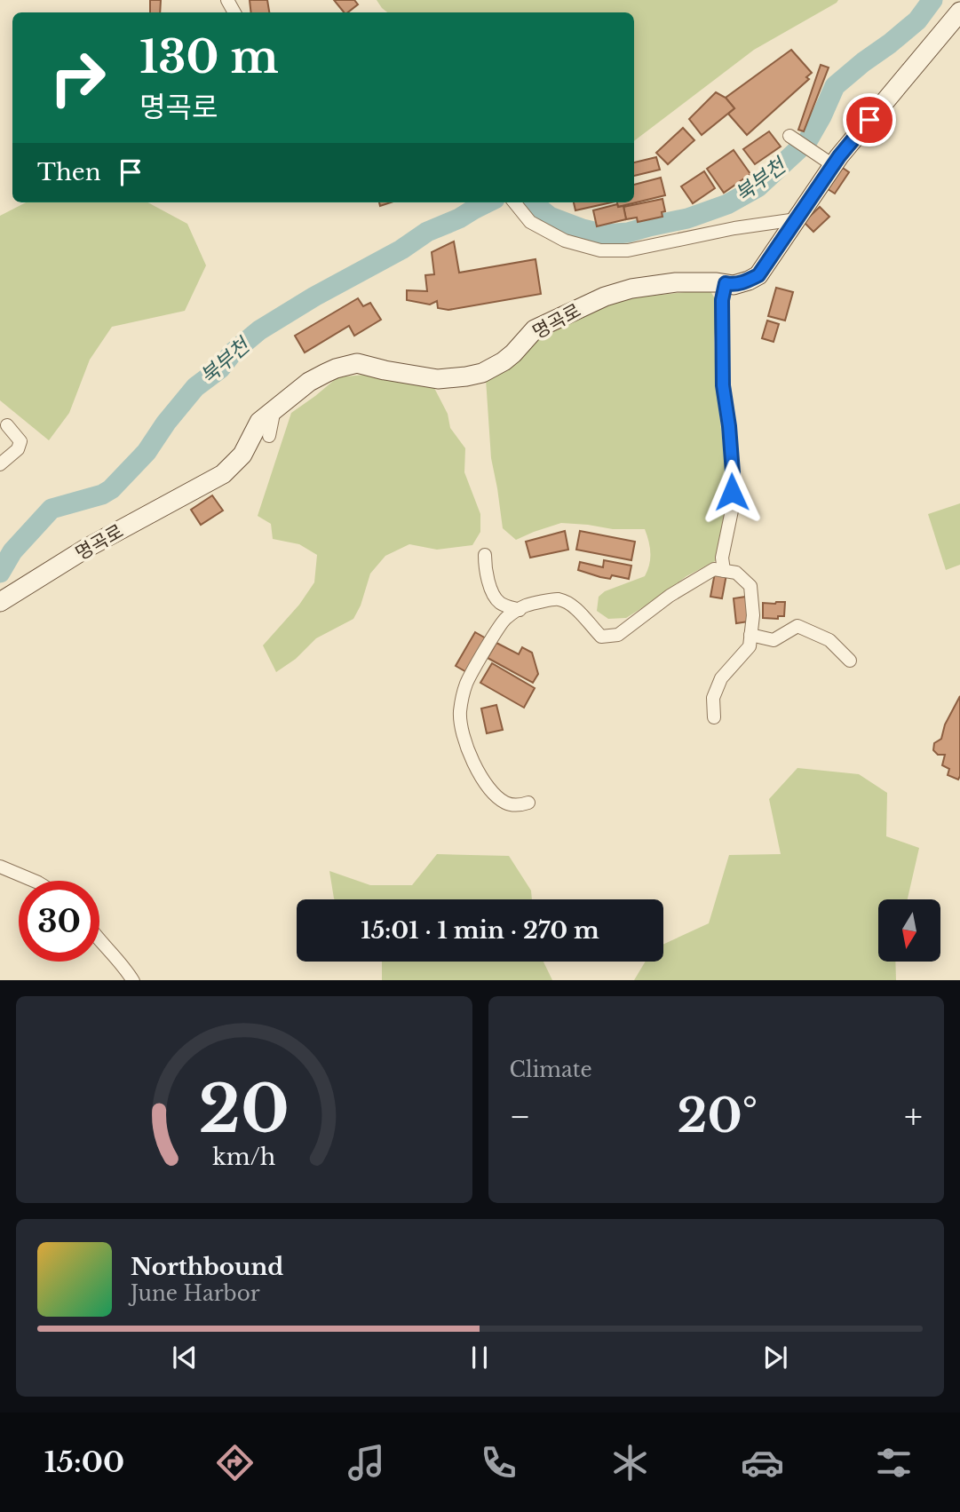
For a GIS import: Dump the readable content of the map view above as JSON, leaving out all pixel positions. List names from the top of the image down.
{
  "streets": {
    "main road": ["명곡로"]
  },
  "water": ["북부천"],
  "north": "bottom",
  "page": {
    "turn": ["130 m", "명곡로"],
    "then": "Then",
    "limit": "30",
    "trip": "15:01 · 1 min · 270 m",
    "tile": "Climate",
    "heat": ["−", "20°", "+"],
    "song": ["Northbound", "June Harbor"],
    "tabs": "15:00",
    "gauge": ["20", "km/h"]
  }
}
